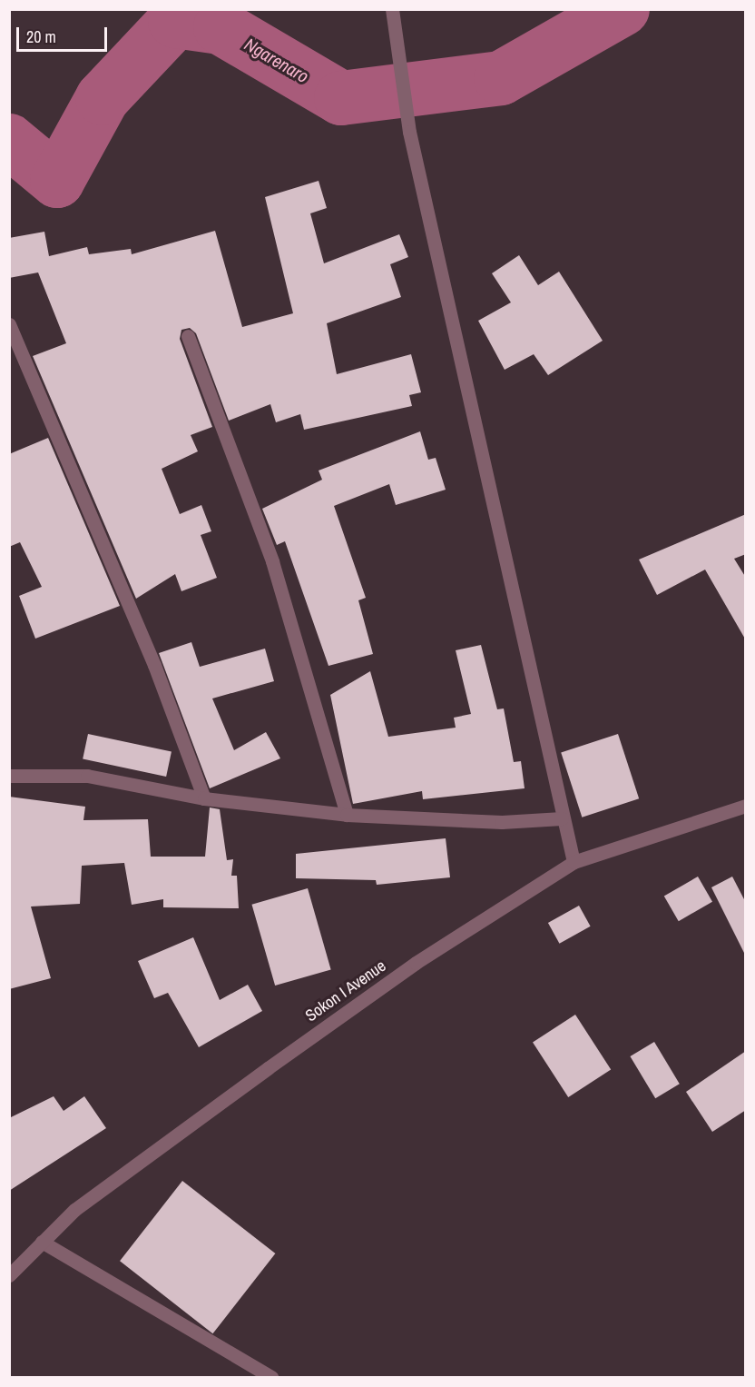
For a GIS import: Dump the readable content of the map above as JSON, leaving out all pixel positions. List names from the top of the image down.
{
  "streets": {
    "street": ["Sokon I Avenue"]
  },
  "water": ["Ngarenaro"],
  "scale_bar": "20 m"
}
